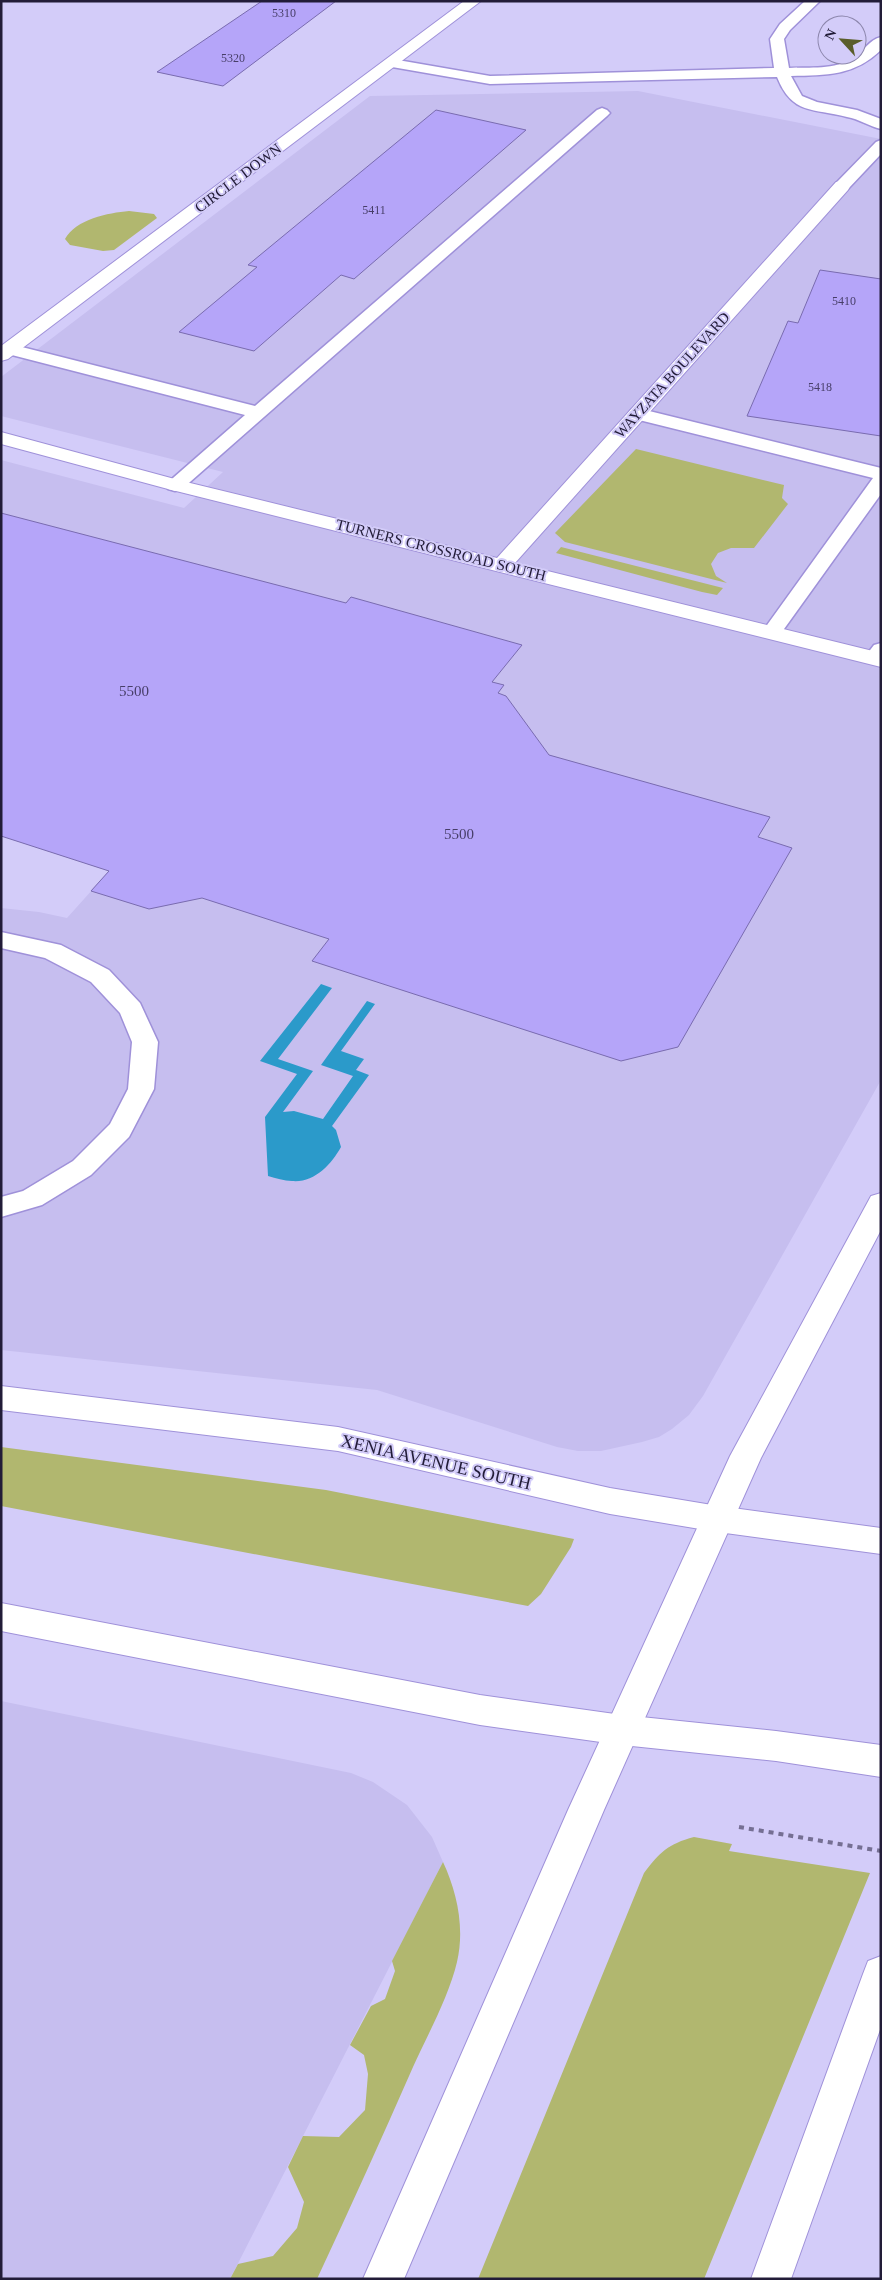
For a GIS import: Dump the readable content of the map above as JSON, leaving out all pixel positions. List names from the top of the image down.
{
  "streets": {
    "main road": [
      "CIRCLE DOWN",
      "WAYZATA BOULEVARD",
      "TURNERS CROSSROAD SOUTH",
      "XENIA AVENUE SOUTH"
    ]
  },
  "crossings": [
    ["WAYZATA BOULEVARD", "TURNERS CROSSROAD SOUTH"]
  ],
  "house_numbers": [
    "5310",
    "5320",
    "5411",
    "5410",
    "5418",
    "5500",
    "5500"
  ],
  "north": "top left"
}
